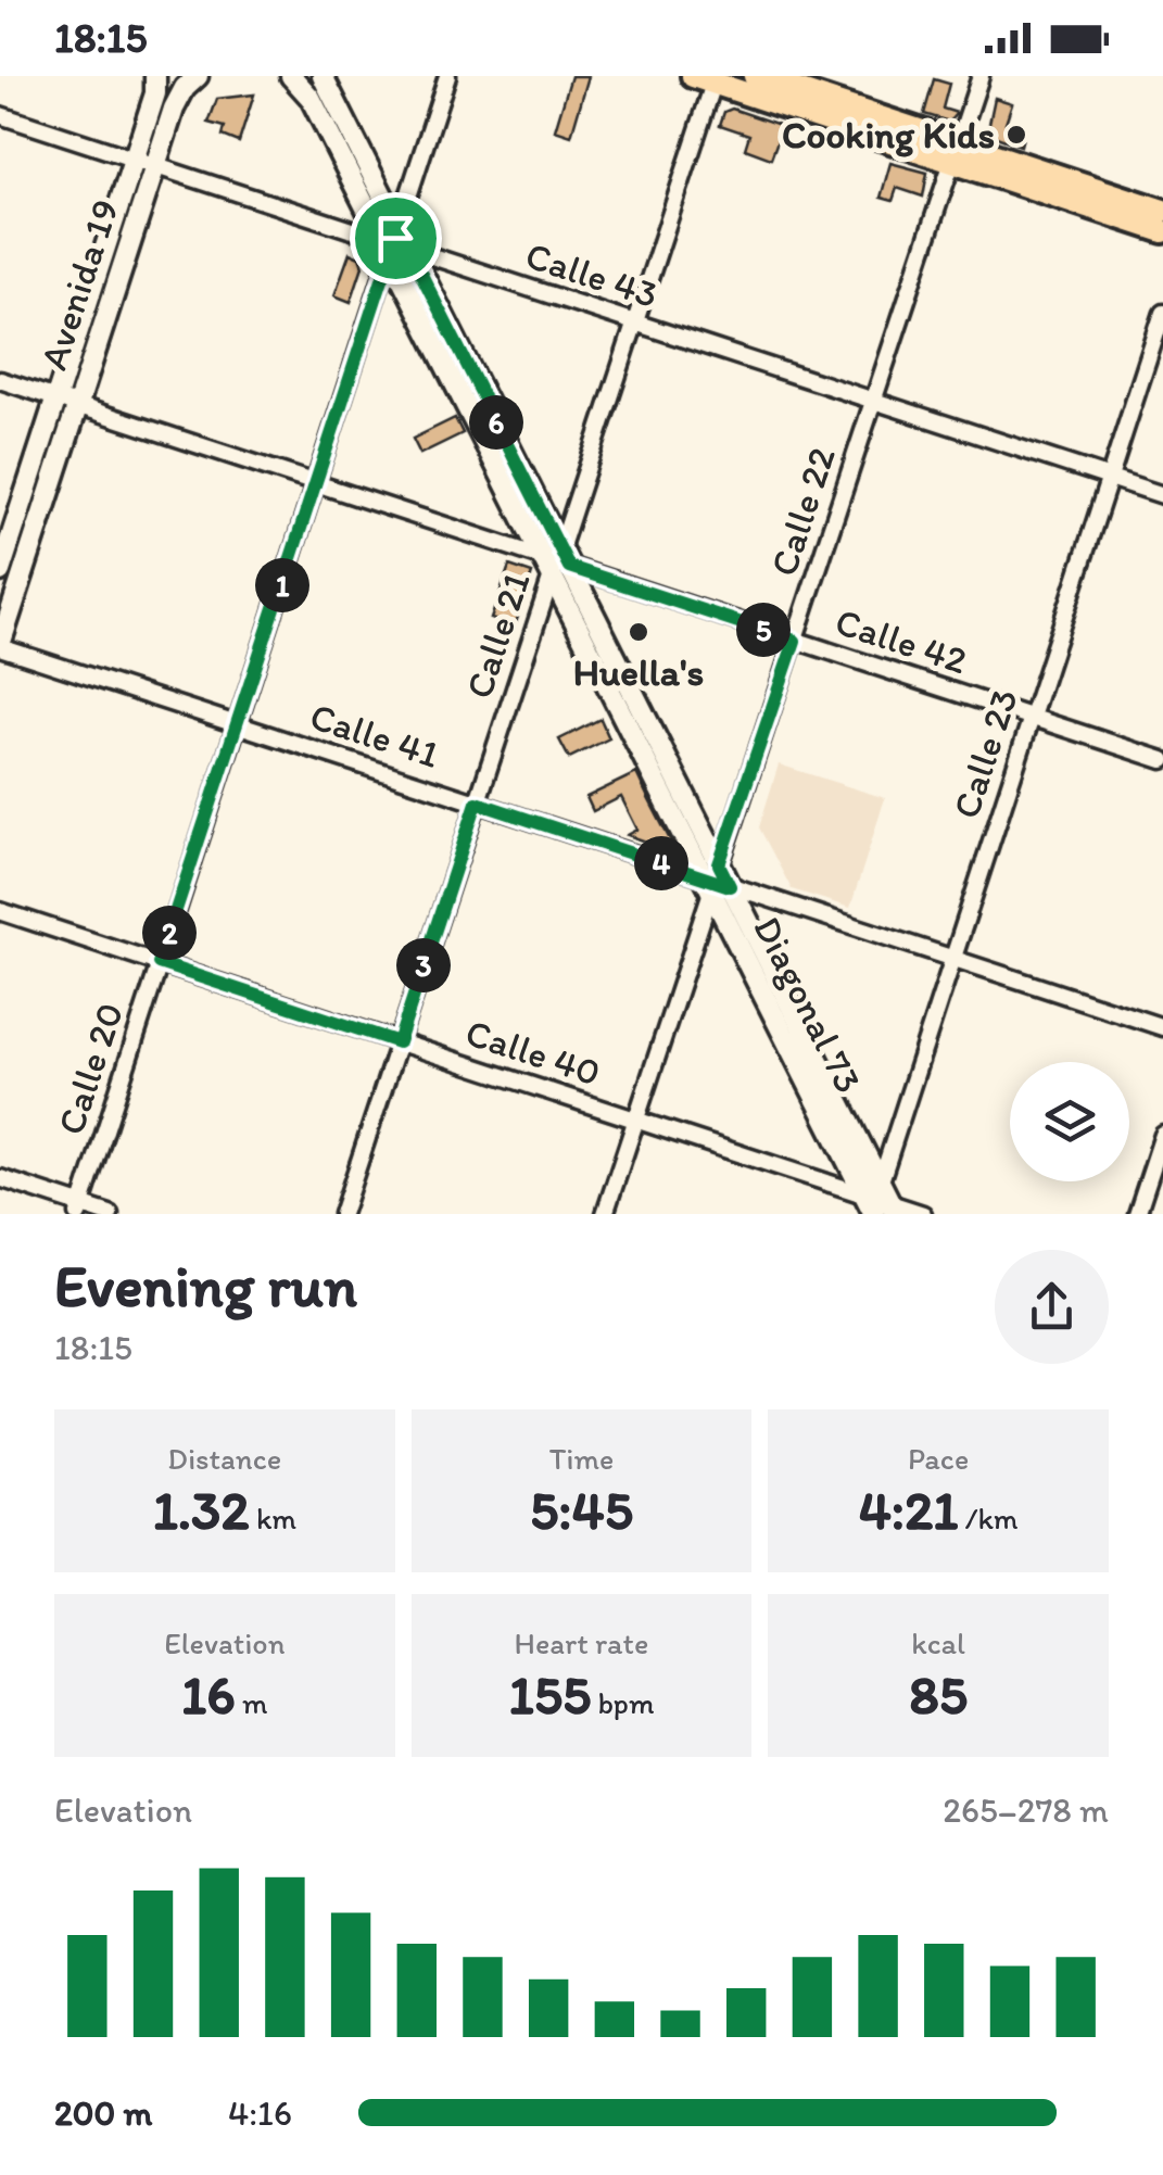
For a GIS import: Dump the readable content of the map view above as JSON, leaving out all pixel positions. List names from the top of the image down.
{
  "streets": {
    "main road": ["Avenida 19", "Diagonal 73"],
    "street": [
      "Calle 43",
      "Calle 22",
      "Calle 21",
      "Calle 42",
      "Calle 41",
      "Calle 23",
      "Calle 40",
      "Calle 20"
    ]
  },
  "crossings": [
    ["Calle 43", "Avenida 19"],
    ["Calle 43", "Calle 22"],
    ["Calle 43", "Calle 21"],
    ["Calle 43", "Calle 23"],
    ["Calle 43", "Diagonal 73"],
    ["Calle 43", "Calle 20"],
    ["Avenida 19", "Calle 42"],
    ["Avenida 19", "Calle 41"],
    ["Calle 22", "Calle 42"],
    ["Calle 22", "Calle 41"],
    ["Calle 22", "Diagonal 73"],
    ["Calle 22", "Calle 40"],
    ["Calle 21", "Calle 42"],
    ["Calle 21", "Calle 41"],
    ["Calle 21", "Diagonal 73"],
    ["Calle 21", "Calle 40"],
    ["Calle 42", "Calle 23"],
    ["Calle 42", "Diagonal 73"],
    ["Calle 42", "Calle 20"],
    ["Calle 41", "Calle 23"],
    ["Calle 41", "Diagonal 73"],
    ["Calle 41", "Calle 20"],
    ["Calle 23", "Diagonal 73"],
    ["Calle 23", "Calle 40"],
    ["Diagonal 73", "Calle 40"],
    ["Diagonal 73", "Calle 20"],
    ["Calle 40", "Calle 20"]
  ],
  "places": ["Cooking Kids", "Huella's"],
  "page": {
    "status": "18:15",
    "pins": [
      "6",
      "1",
      "5",
      "4",
      "2",
      "3"
    ],
    "heading": ["Evening run", "18:15"],
    "stats": [
      ["Distance", "1.32 km"],
      ["Time", "5:45"],
      ["Pace", "4:21 /km"],
      ["Elevation", "16 m"],
      ["Heart rate", "155 bpm"],
      ["kcal", "85"]
    ],
    "chart": ["Elevation", "265–278 m"],
    "list": [
      {
        "name": "200 m",
        "note": "4:16"
      }
    ]
  }
}
